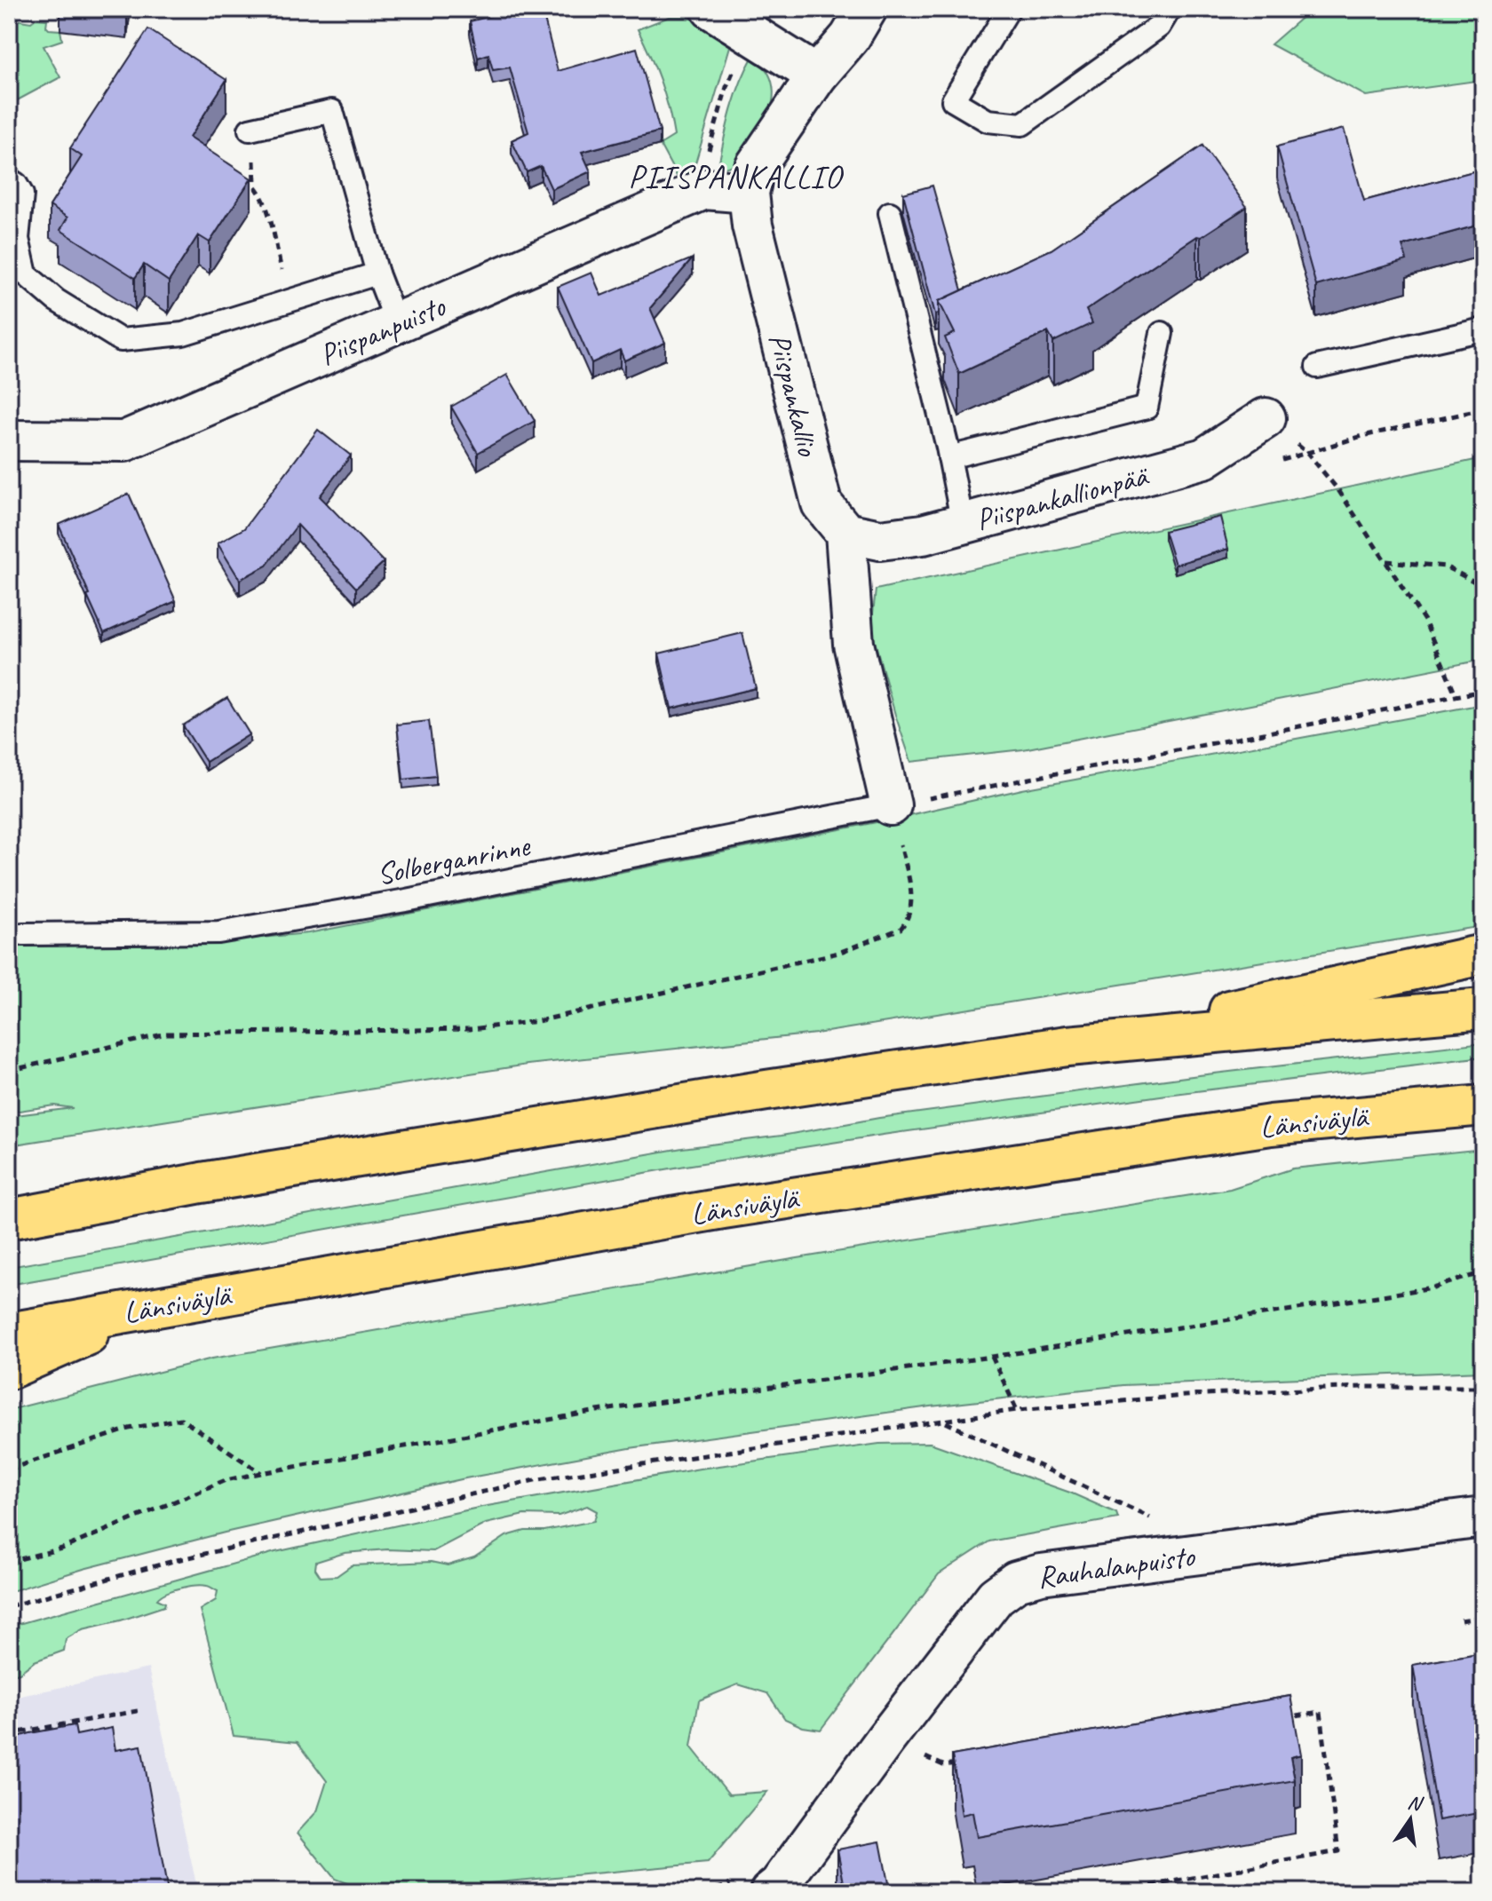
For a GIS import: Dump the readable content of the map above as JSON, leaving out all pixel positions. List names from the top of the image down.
{
  "streets": {
    "highway": ["Länsiväylä"],
    "street": [
      "Piispanpuisto",
      "Piispankallio",
      "Piispankallionpää",
      "Rauhalanpuisto"
    ],
    "lane": ["Solberganrinne"]
  },
  "crossings": [
    ["Piispanpuisto", "Piispankallio"],
    ["Piispankallio", "Piispankallionpää"]
  ],
  "districts": ["PIISPANKALLIO"],
  "north": "top"
}
